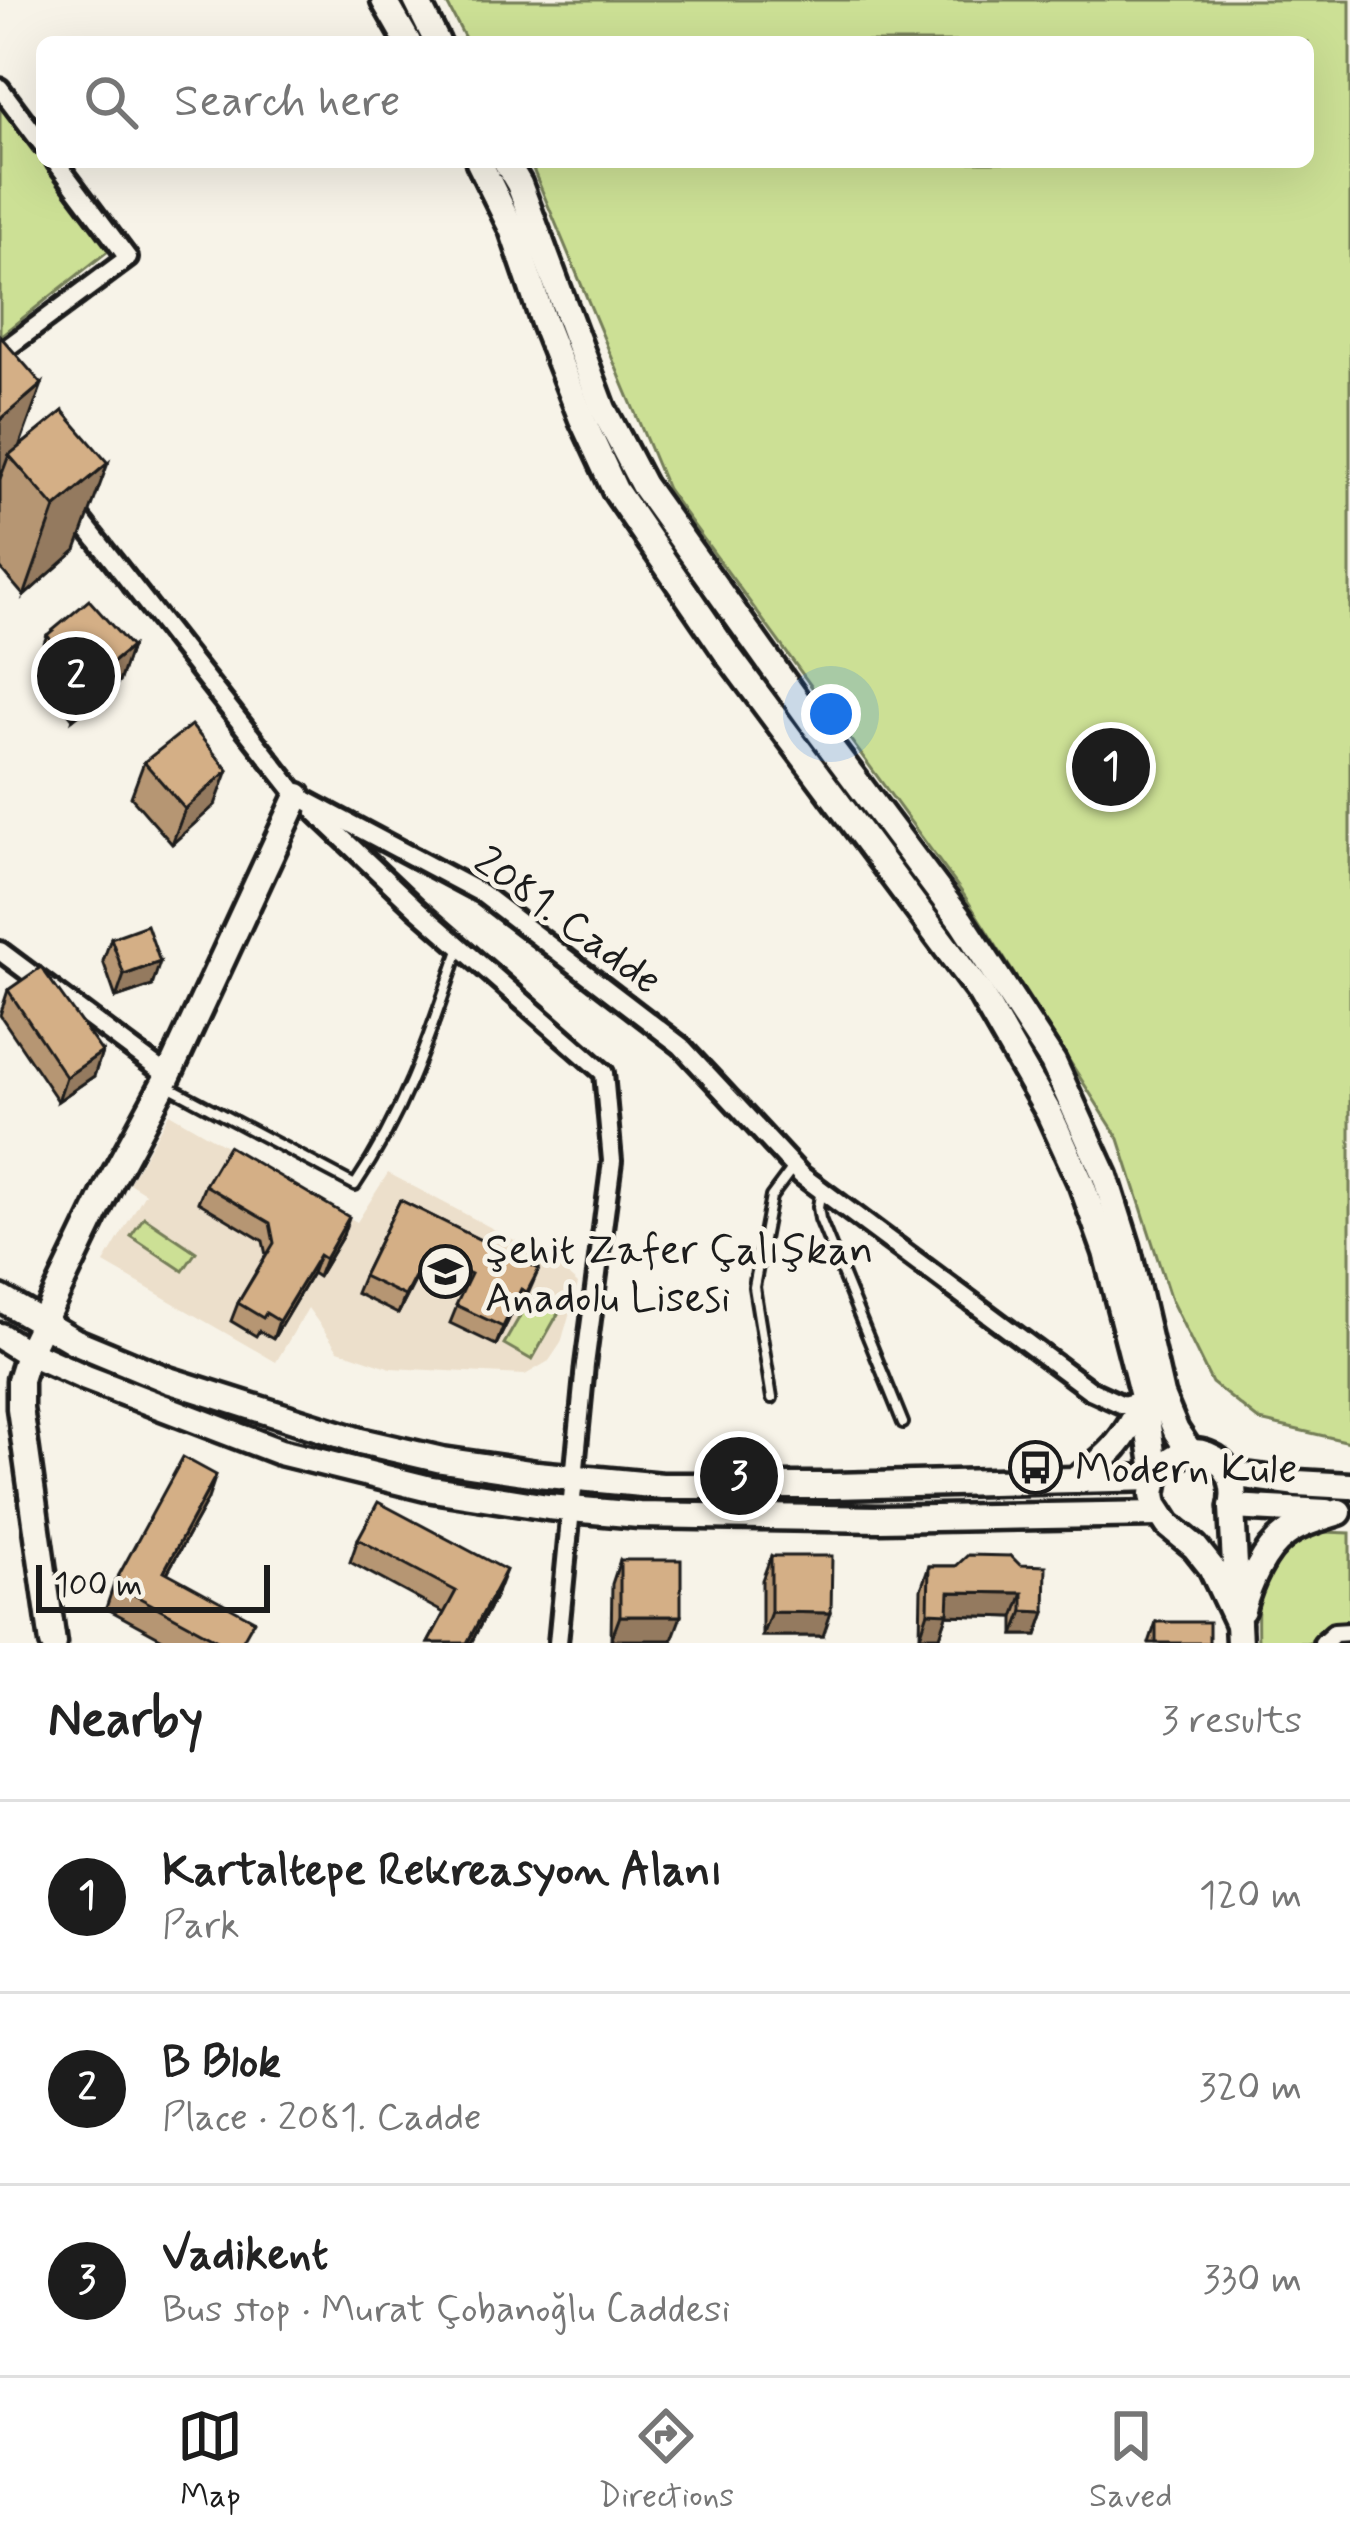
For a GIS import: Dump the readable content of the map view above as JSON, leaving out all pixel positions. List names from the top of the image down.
{
  "streets": {
    "street": ["2081. Cadde"]
  },
  "places": {
    "school or university": ["Şehit Zafer Çalışkan Anadolu Lisesi"],
    "bus stop": ["Modern Kule"]
  },
  "scale_bar": "100 m",
  "page": {
    "search": "Search here",
    "pins": ["2", "1", "3"],
    "scale": "100 m",
    "heading": ["Nearby", "3 results"],
    "list": [
      {
        "mark": "1",
        "name": "Kartaltepe Rekreasyon Alanı",
        "note": "Park",
        "value": "120 m"
      },
      {
        "mark": "2",
        "name": "B Blok",
        "note": "Place · 2081. Cadde",
        "value": "320 m"
      },
      {
        "mark": "3",
        "name": "Vadikent",
        "note": "Bus stop · Murat Çobanoğlu Caddesi",
        "value": "330 m"
      }
    ],
    "nav": ["Map", "Directions", "Saved"]
  }
}
